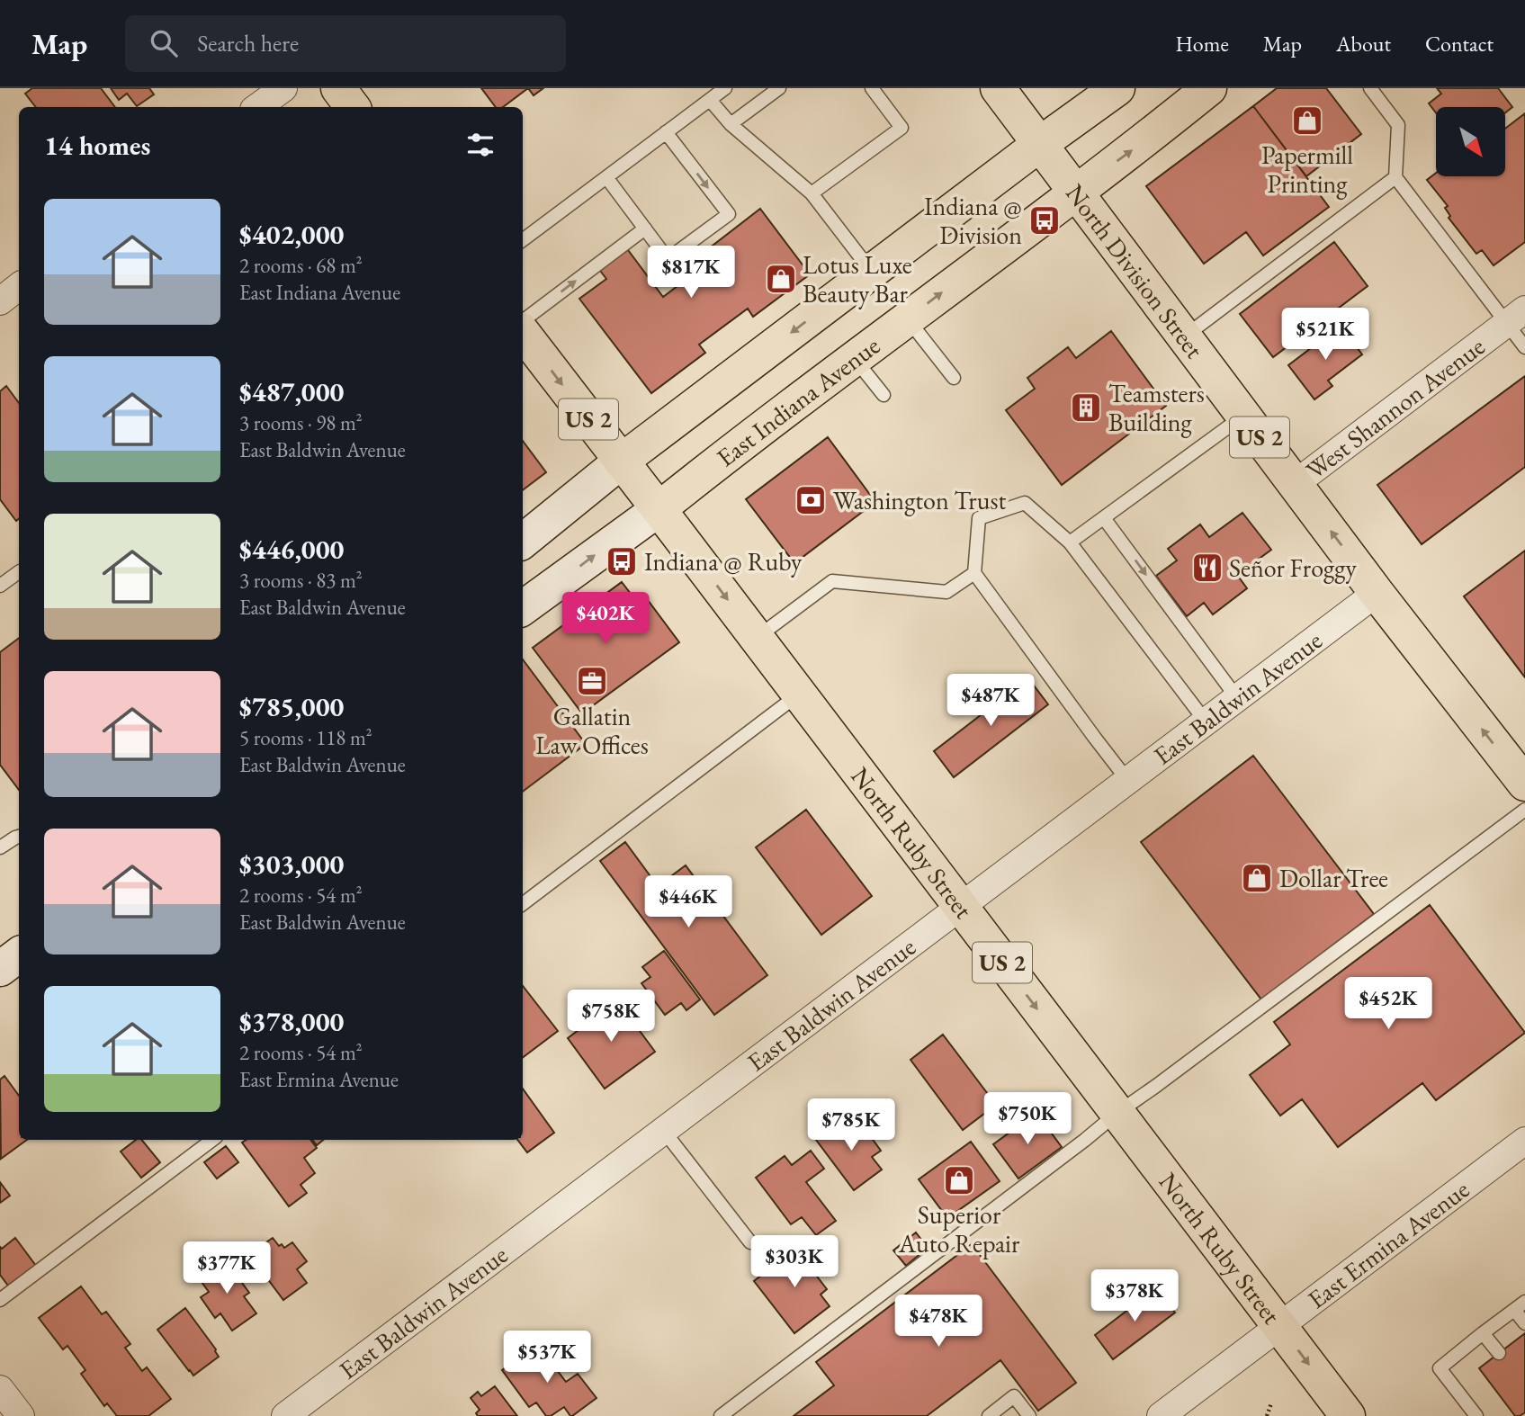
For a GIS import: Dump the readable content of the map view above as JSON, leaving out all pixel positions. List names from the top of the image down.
{
  "streets": {
    "main road": [
      "North Division Street",
      "East Indiana Avenue",
      "US 2",
      "North Ruby Street"
    ],
    "street": ["West Shannon Avenue", "East Baldwin Avenue", "East Ermina Avenue"]
  },
  "crossings": [
    ["North Division Street", "East Indiana Avenue"],
    ["North Division Street", "West Shannon Avenue"],
    ["North Division Street", "East Baldwin Avenue"],
    ["East Indiana Avenue", "North Ruby Street"],
    ["East Baldwin Avenue", "North Ruby Street"],
    ["North Ruby Street", "East Ermina Avenue"]
  ],
  "one_way": ["North Division Street", "North Ruby Street"],
  "places": {
    "shop": [
      "Papermill Printing",
      "Lotus Luxe Beauty Bar",
      "Dollar Tree",
      "Superior Auto Repair"
    ],
    "bus stop": ["Indiana @ Division", "Indiana @ Ruby"],
    "building": ["Teamsters Building"],
    "bank": ["Washington Trust"],
    "restaurant": ["Señor Froggy"],
    "office": ["Gallatin Law Offices"]
  },
  "north": "bottom right",
  "page": {
    "header": "Map",
    "search": "Search here",
    "nav": [
      "Home",
      "Map",
      "About",
      "Contact"
    ],
    "heading": "14 homes",
    "list": [
      {
        "name": "$402,000",
        "note": "2 rooms · 68 m² · East Indiana Avenue"
      },
      {
        "name": "$487,000",
        "note": "3 rooms · 98 m² · East Baldwin Avenue"
      },
      {
        "name": "$446,000",
        "note": "3 rooms · 83 m² · East Baldwin Avenue"
      },
      {
        "name": "$785,000",
        "note": "5 rooms · 118 m² · East Baldwin Avenue"
      },
      {
        "name": "$303,000",
        "note": "2 rooms · 54 m² · East Baldwin Avenue"
      },
      {
        "name": "$378,000",
        "note": "2 rooms · 54 m² · East Ermina Avenue"
      }
    ],
    "price": [
      "$817K",
      "$521K",
      "$402K",
      "$487K",
      "$446K",
      "$452K",
      "$758K",
      "$750K",
      "$785K",
      "$303K",
      "$377K",
      "$378K",
      "$478K",
      "$537K"
    ]
  }
}
